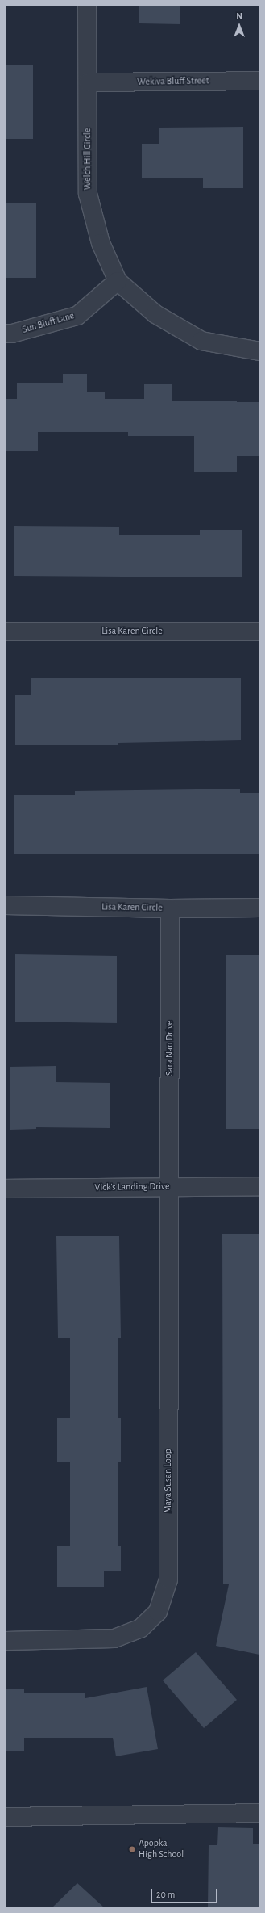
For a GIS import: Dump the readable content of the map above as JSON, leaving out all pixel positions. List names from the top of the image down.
{
  "streets": {
    "street": [
      "Wekiva Bluff Street",
      "Welch Hill Circle",
      "Sun Bluff Lane",
      "Lisa Karen Circle",
      "Sara Nan Drive",
      "Vick's Landing Drive",
      "Maya Susan Loop"
    ]
  },
  "crossings": [
    ["Wekiva Bluff Street", "Welch Hill Circle"],
    ["Welch Hill Circle", "Sun Bluff Lane"],
    ["Lisa Karen Circle", "Sara Nan Drive"],
    ["Sara Nan Drive", "Vick's Landing Drive"],
    ["Sara Nan Drive", "Maya Susan Loop"],
    ["Vick's Landing Drive", "Maya Susan Loop"]
  ],
  "places": ["Apopka High School"],
  "scale_bar": "20 m",
  "north": "top"
}
